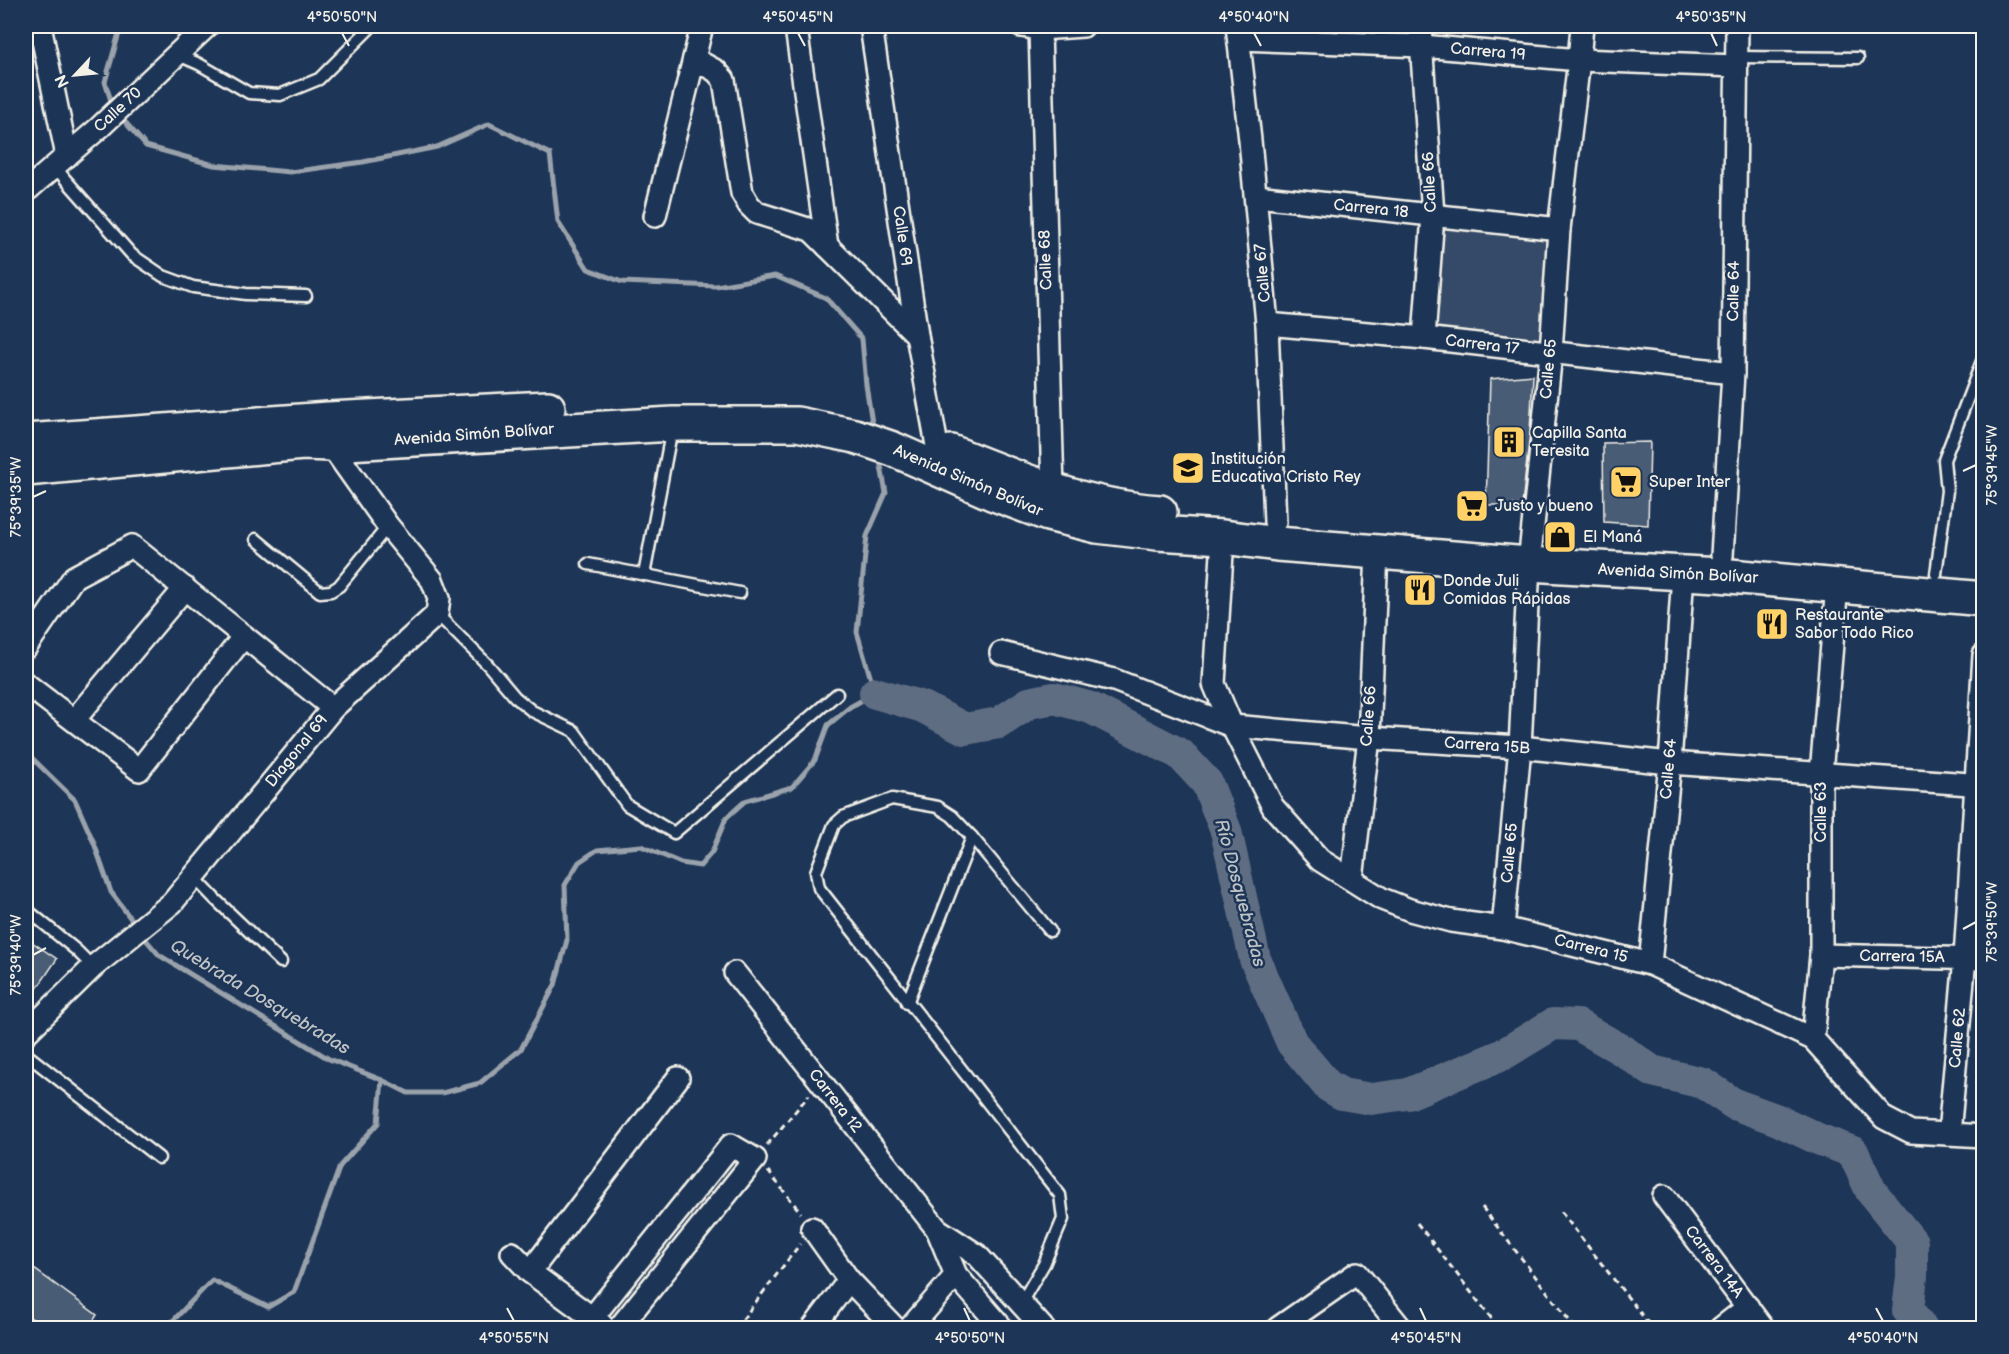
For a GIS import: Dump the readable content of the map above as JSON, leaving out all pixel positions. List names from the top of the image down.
{
  "streets": {
    "main road": ["Avenida Simón Bolívar"],
    "street": [
      "Carrera 19",
      "Calle 70",
      "Calle 66",
      "Carrera 18",
      "Calle 69",
      "Calle 68",
      "Calle 67",
      "Calle 64",
      "Carrera 17",
      "Calle 65",
      "Carrera 15B",
      "Diagonal 69",
      "Calle 63",
      "Carrera 15",
      "Carrera 15A",
      "Calle 62",
      "Carrera 12",
      "Carrera 14A"
    ]
  },
  "crossings": [
    ["Carrera 19", "Calle 66"],
    ["Carrera 19", "Calle 67"],
    ["Carrera 19", "Calle 64"],
    ["Carrera 19", "Calle 65"],
    ["Calle 66", "Carrera 18"],
    ["Calle 66", "Carrera 17"],
    ["Calle 66", "Avenida Simón Bolívar"],
    ["Calle 66", "Carrera 15B"],
    ["Calle 66", "Carrera 15"],
    ["Carrera 18", "Calle 67"],
    ["Carrera 18", "Calle 65"],
    ["Calle 69", "Avenida Simón Bolívar"],
    ["Calle 68", "Avenida Simón Bolívar"],
    ["Calle 67", "Carrera 17"],
    ["Calle 67", "Avenida Simón Bolívar"],
    ["Calle 64", "Carrera 17"],
    ["Calle 64", "Avenida Simón Bolívar"],
    ["Calle 64", "Carrera 15B"],
    ["Calle 64", "Carrera 15"],
    ["Carrera 17", "Calle 65"],
    ["Calle 65", "Avenida Simón Bolívar"],
    ["Calle 65", "Carrera 15B"],
    ["Calle 65", "Carrera 15"],
    ["Avenida Simón Bolívar", "Calle 63"],
    ["Carrera 15B", "Calle 63"],
    ["Carrera 15B", "Carrera 15"],
    ["Carrera 15B", "Calle 62"],
    ["Calle 63", "Carrera 15"],
    ["Calle 63", "Carrera 15A"],
    ["Carrera 15", "Calle 62"],
    ["Carrera 15A", "Calle 62"]
  ],
  "water": ["Río Dosquebradas", "Quebrada Dosquebradas"],
  "places": {
    "building": ["Capilla Santa Teresita"],
    "school or university": ["Institución Educativa Cristo Rey"],
    "supermarket": ["Super Inter", "Justo y bueno"],
    "shop": ["El Maná"],
    "restaurant": ["Donde Juli Comidas Rápidas", "Restaurante Sabor Todo Rico"]
  },
  "north": "bottom left",
  "coordinates": [
    "4°50'50\"N",
    "4°50'45\"N",
    "4°50'40\"N",
    "4°50'35\"N",
    "75°39'45\"W",
    "75°39'35\"W",
    "75°39'50\"W",
    "75°39'40\"W",
    "4°50'55\"N"
  ]
}
